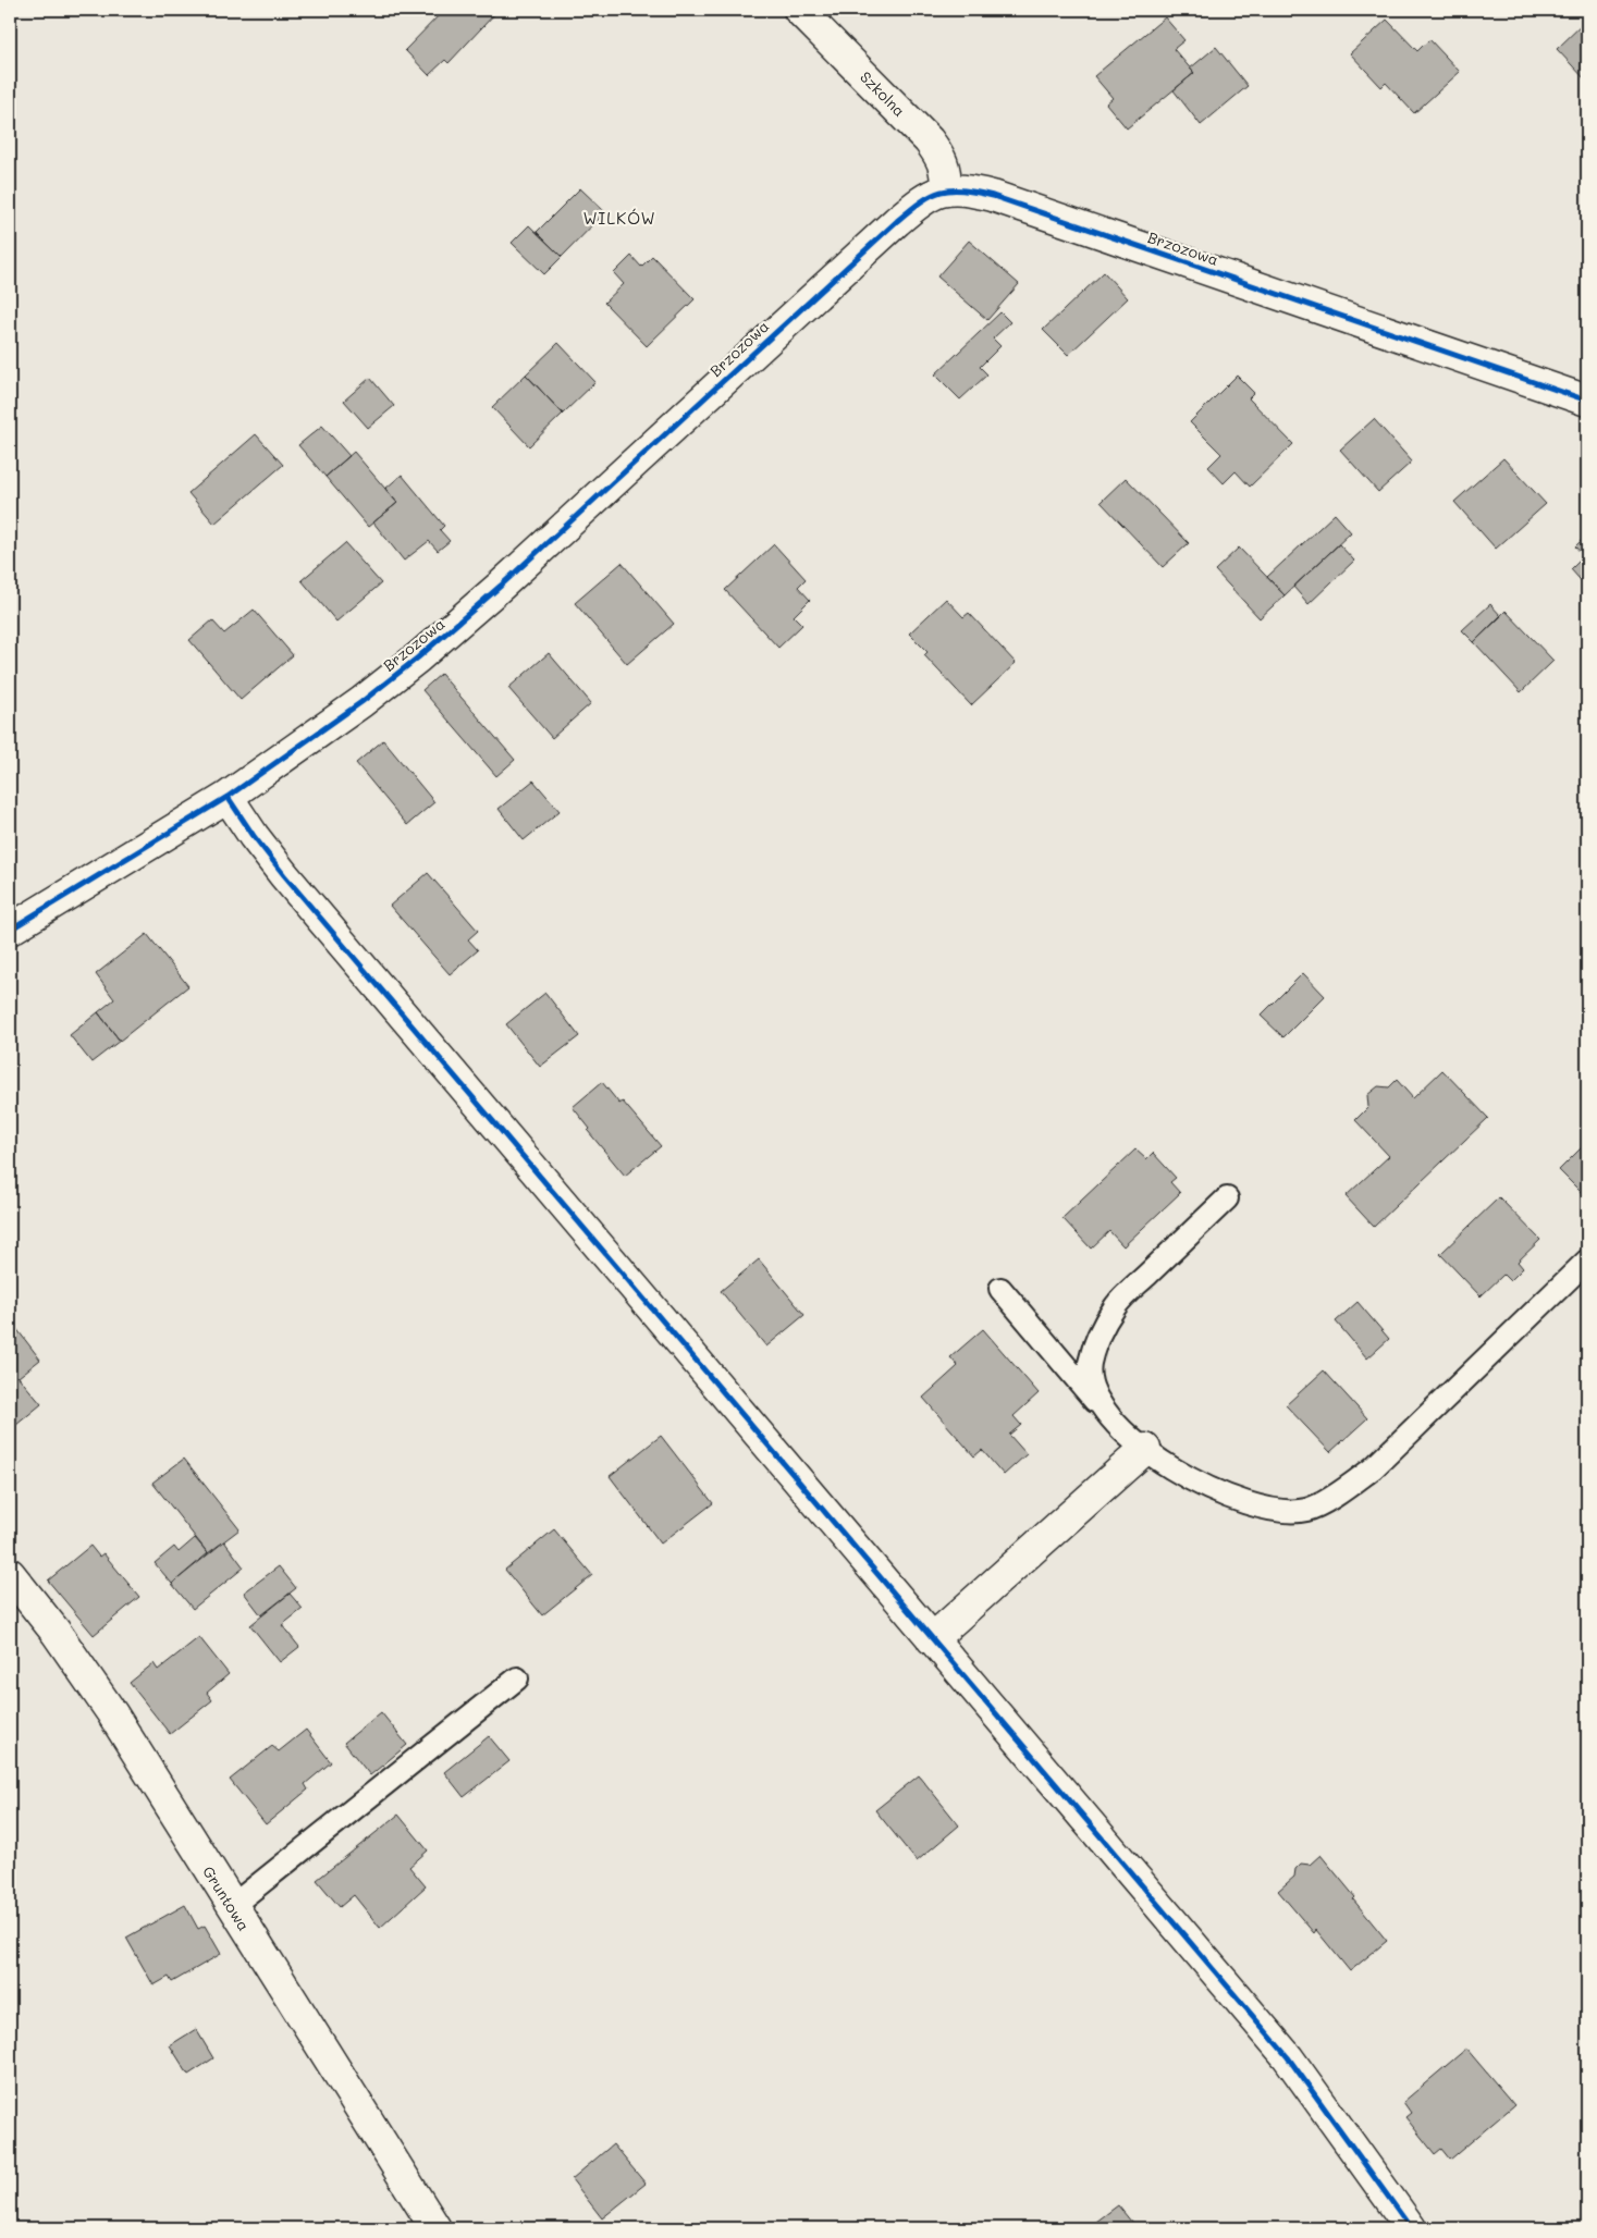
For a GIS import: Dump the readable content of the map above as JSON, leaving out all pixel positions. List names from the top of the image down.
{
  "streets": {
    "street": ["Szkolna", "Brzozowa", "Gruntowa"]
  },
  "crossings": [
    ["Szkolna", "Brzozowa"]
  ],
  "districts": ["WILKÓW"]
}
